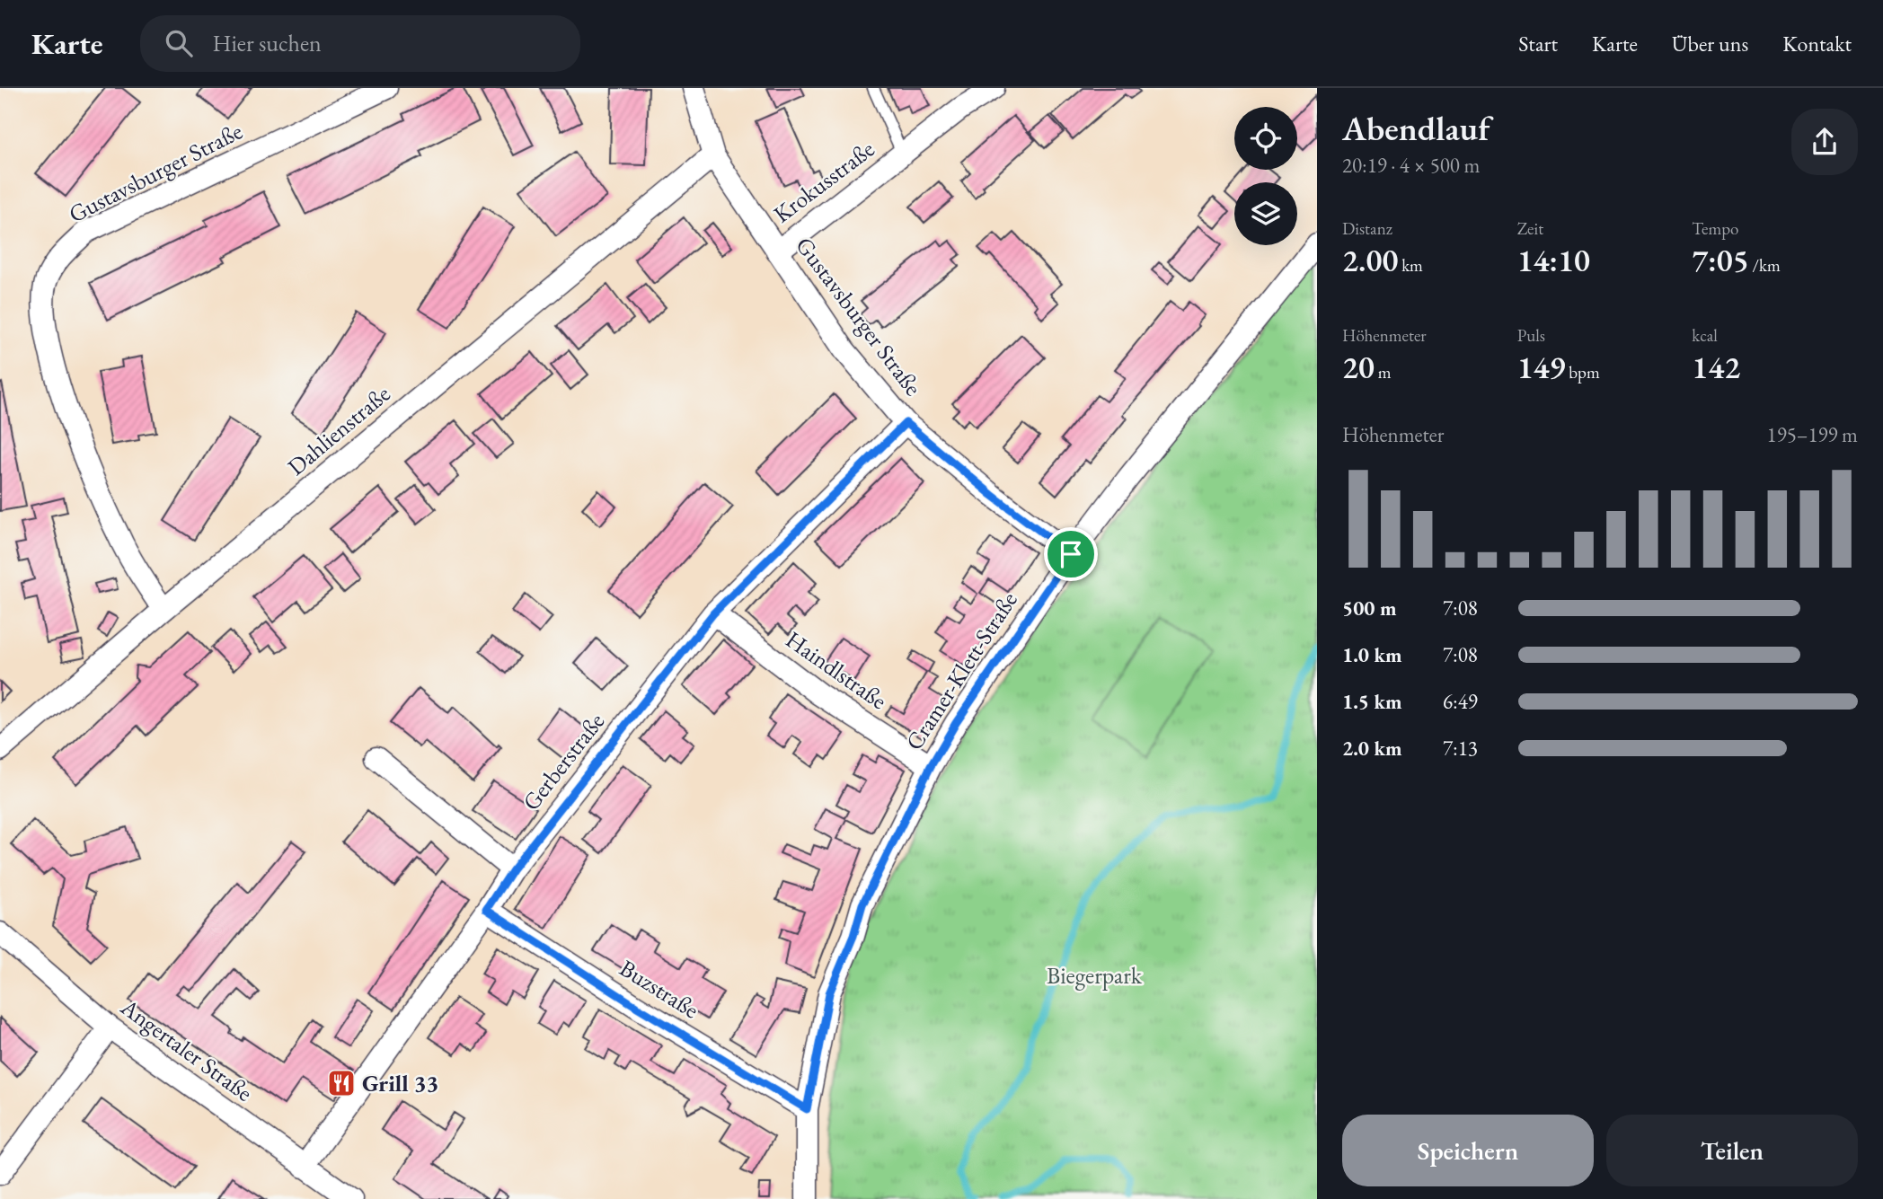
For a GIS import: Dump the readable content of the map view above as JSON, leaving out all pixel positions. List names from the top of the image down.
{
  "streets": {
    "street": [
      "Gustavsburger Straße",
      "Krokusstraße",
      "Dahlienstraße",
      "Haindlstraße",
      "Cramer-Klett-Straße",
      "Gerberstraße",
      "Buzstraße",
      "Angertaler Straße"
    ]
  },
  "crossings": [
    ["Gustavsburger Straße", "Krokusstraße"],
    ["Gustavsburger Straße", "Dahlienstraße"],
    ["Gustavsburger Straße", "Cramer-Klett-Straße"],
    ["Gustavsburger Straße", "Gerberstraße"],
    ["Haindlstraße", "Cramer-Klett-Straße"],
    ["Haindlstraße", "Gerberstraße"],
    ["Cramer-Klett-Straße", "Buzstraße"],
    ["Gerberstraße", "Buzstraße"],
    ["Gerberstraße", "Angertaler Straße"]
  ],
  "parks": ["Biegerpark"],
  "places": {
    "restaurant": ["Grill 33"]
  },
  "page": {
    "header": "Karte",
    "search": "Hier suchen",
    "nav": [
      "Start",
      "Karte",
      "Über uns",
      "Kontakt"
    ],
    "heading": ["Abendlauf", "20:19 · 4 × 500 m"],
    "stats": [
      ["Distanz", "2.00 km"],
      ["Zeit", "14:10"],
      ["Tempo", "7:05 /km"],
      ["Höhenmeter", "20 m"],
      ["Puls", "149 bpm"],
      ["kcal", "142"]
    ],
    "chart": ["Höhenmeter", "195–199 m"],
    "list": [
      {
        "name": "500 m",
        "note": "7:08"
      },
      {
        "name": "1.0 km",
        "note": "7:08"
      },
      {
        "name": "1.5 km",
        "note": "6:49"
      },
      {
        "name": "2.0 km",
        "note": "7:13"
      }
    ],
    "buttons": ["Speichern", "Teilen"]
  }
}
